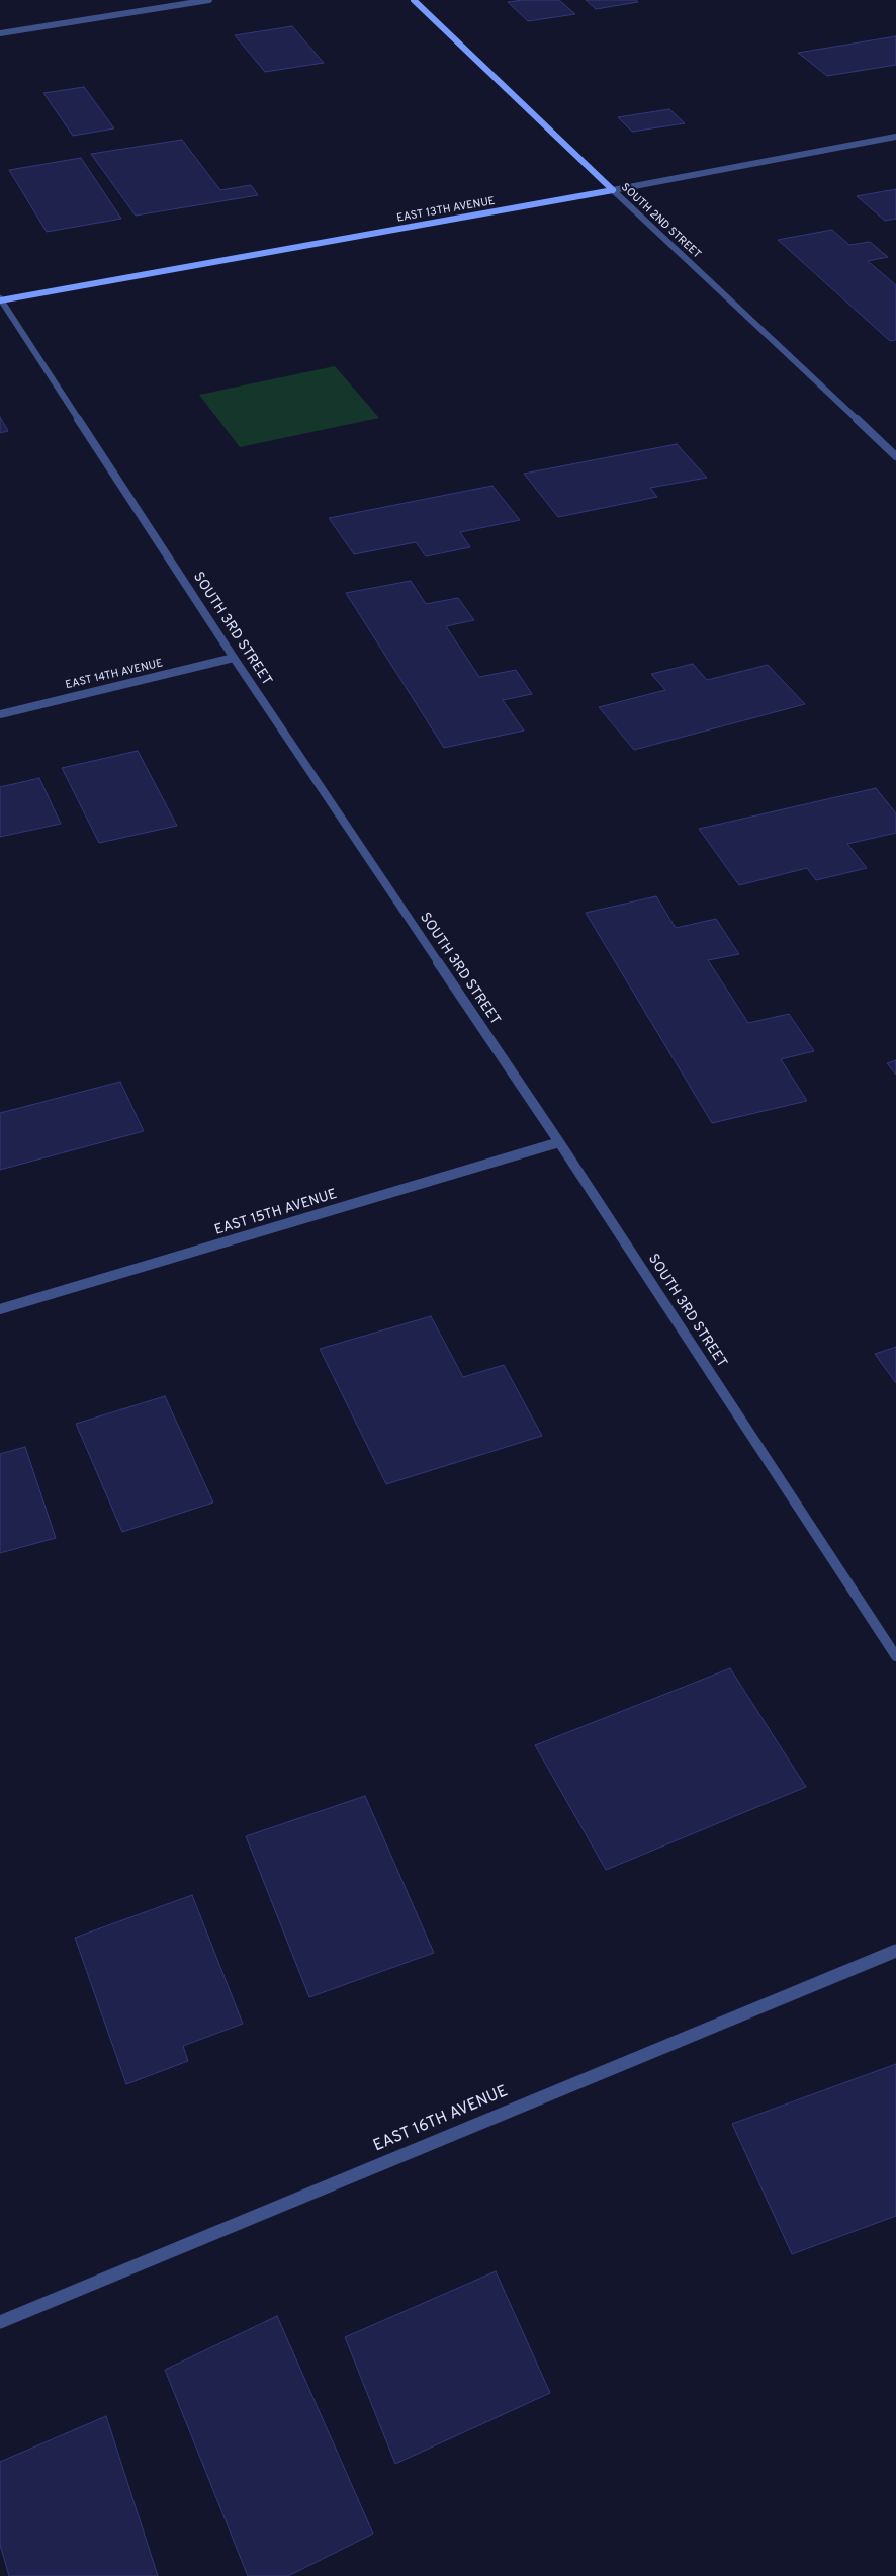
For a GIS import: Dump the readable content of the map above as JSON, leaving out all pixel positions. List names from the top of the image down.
{
  "streets": {
    "street": [
      "EAST 13TH AVENUE",
      "SOUTH 2ND STREET",
      "SOUTH 3RD STREET",
      "EAST 14TH AVENUE",
      "EAST 15TH AVENUE",
      "EAST 16TH AVENUE"
    ]
  },
  "crossings": [
    ["EAST 13TH AVENUE", "SOUTH 2ND STREET"],
    ["EAST 13TH AVENUE", "SOUTH 3RD STREET"],
    ["SOUTH 3RD STREET", "EAST 14TH AVENUE"],
    ["SOUTH 3RD STREET", "EAST 15TH AVENUE"]
  ]
}
